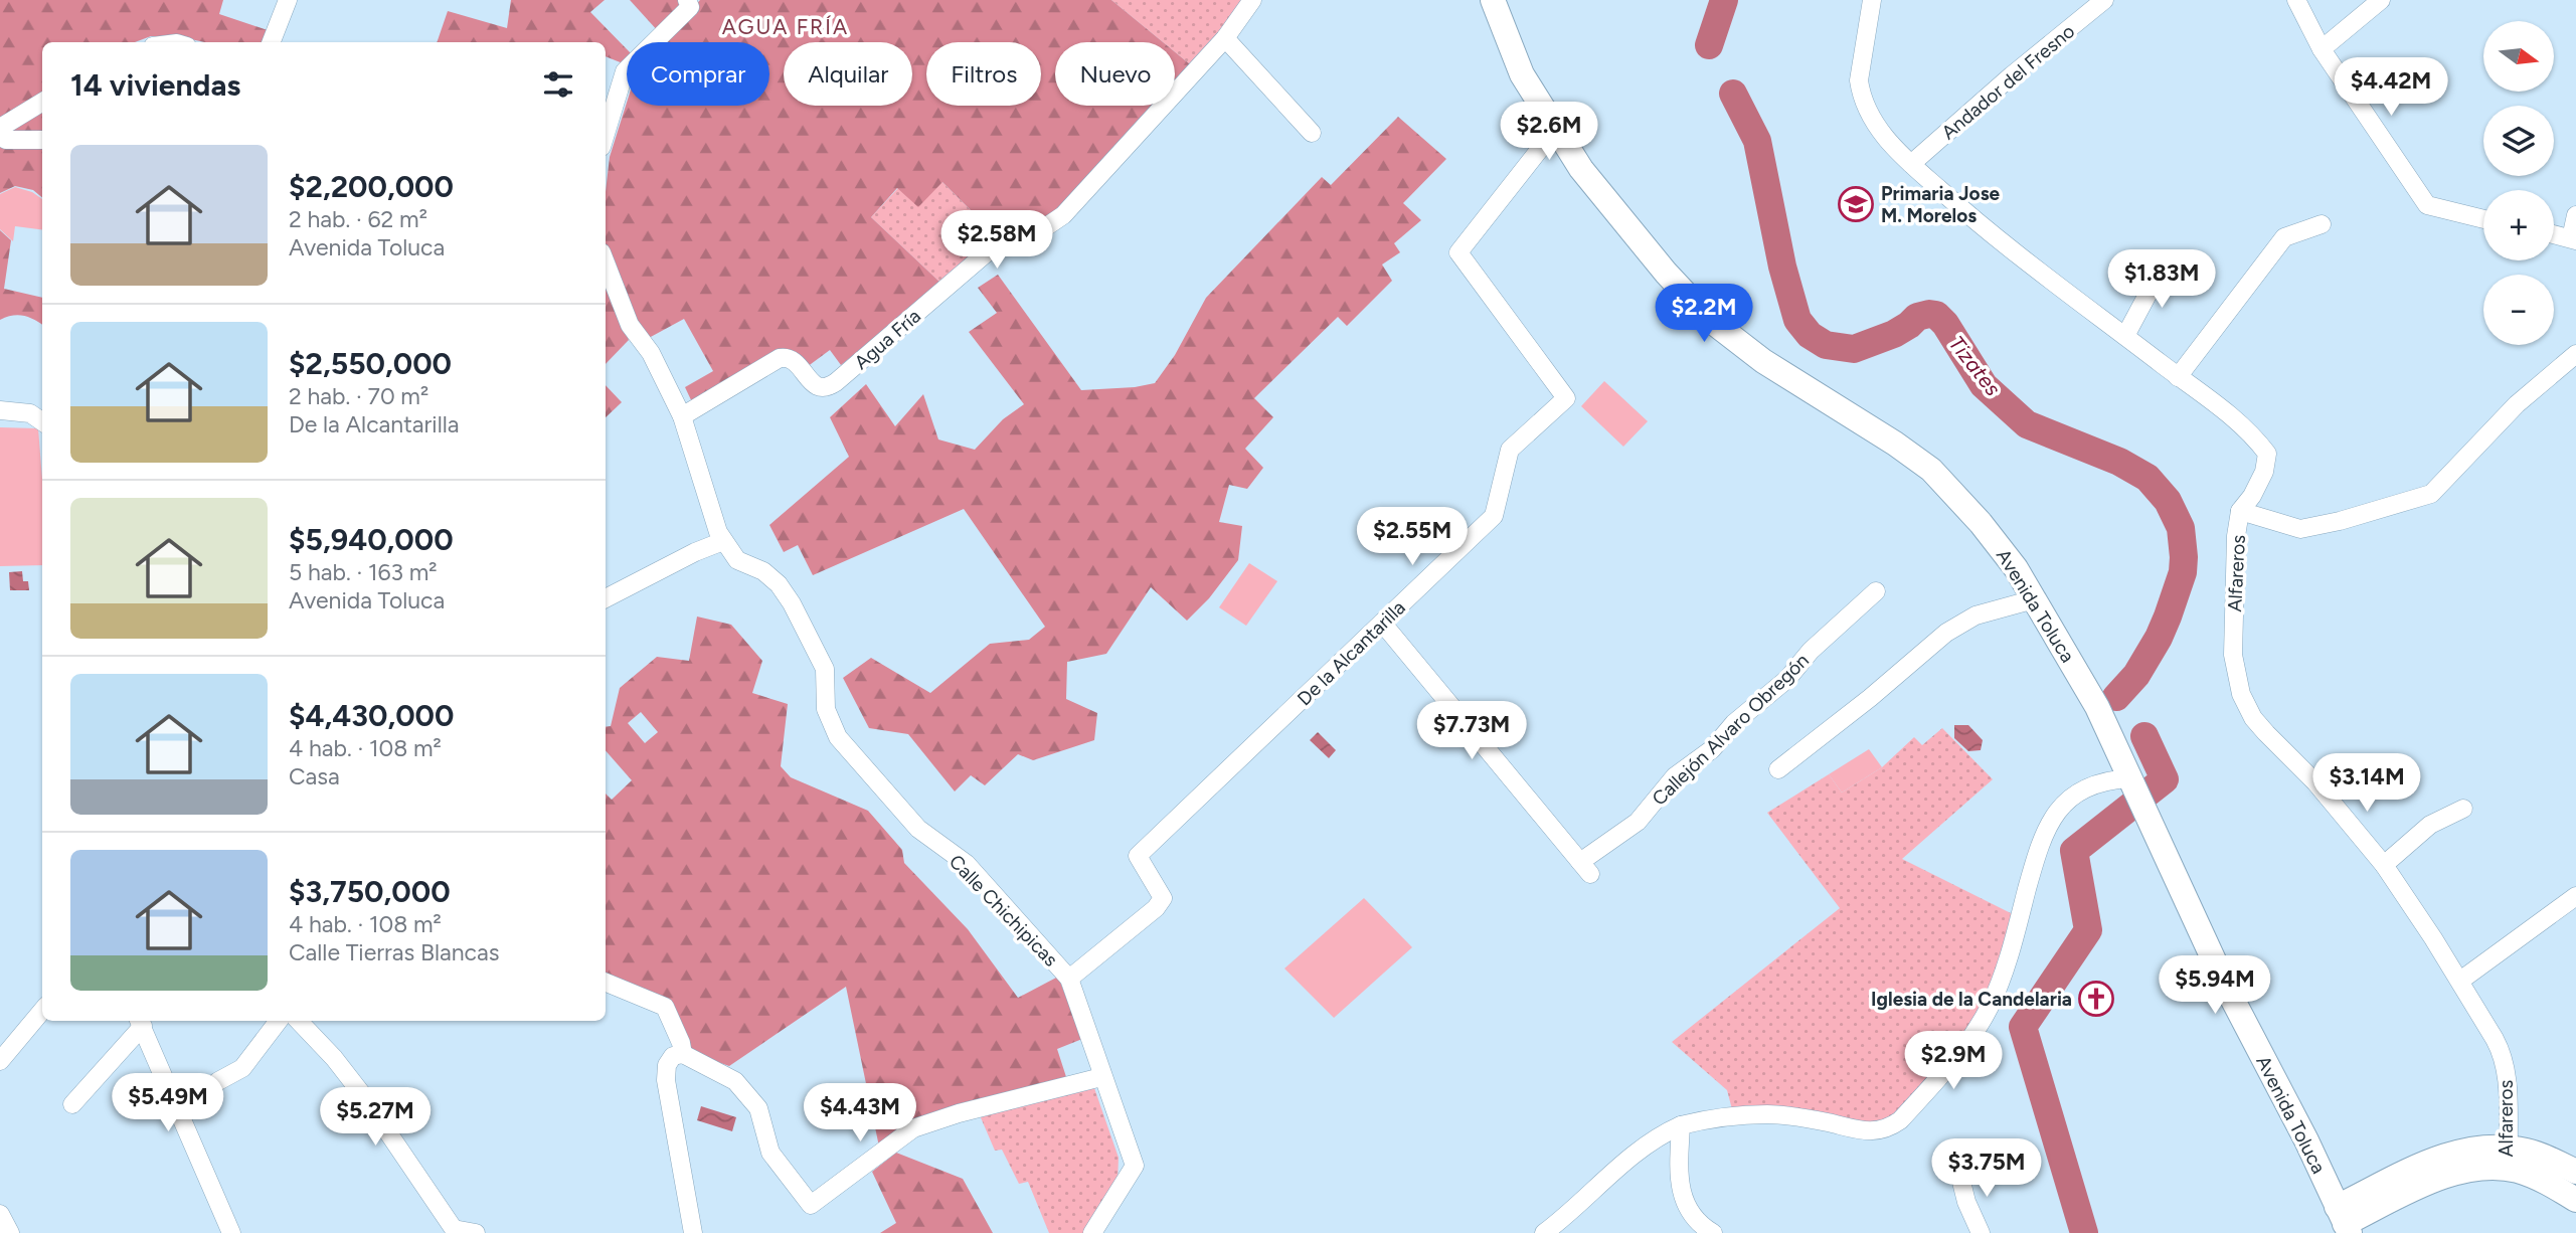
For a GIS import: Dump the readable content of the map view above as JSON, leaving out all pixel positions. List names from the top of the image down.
{
  "streets": {
    "street": [
      "Andador del Fresno",
      "Agua Fría",
      "Alfareros",
      "Avenida Toluca",
      "De la Alcantarilla",
      "Callejón Alvaro Obregón",
      "Calle Chichipicas"
    ]
  },
  "crossings": [
    ["Andador del Fresno", "Alfareros"],
    ["Agua Fría", "Calle Chichipicas"],
    ["Avenida Toluca", "De la Alcantarilla"],
    ["De la Alcantarilla", "Callejón Alvaro Obregón"],
    ["De la Alcantarilla", "Calle Chichipicas"]
  ],
  "districts": ["AGUA FRÍA"],
  "water": ["Tizates"],
  "places": {
    "school or university": ["Primaria Jose M. Morelos"],
    "church": ["Iglesia de la Candelaria"]
  },
  "north": "right",
  "page": {
    "map_buttons": ["+", "−"],
    "chip": [
      "Comprar",
      "Alquilar",
      "Filtros",
      "Nuevo"
    ],
    "heading": "14 viviendas",
    "price": [
      "$4.42M",
      "$2.6M",
      "$2.58M",
      "$1.83M",
      "$2.2M",
      "$2.55M",
      "$7.73M",
      "$3.14M",
      "$5.94M",
      "$2.9M",
      "$5.49M",
      "$4.43M",
      "$5.27M",
      "$3.75M"
    ],
    "list": [
      {
        "name": "$2,200,000",
        "note": "2 hab. · 62 m² · Avenida Toluca"
      },
      {
        "name": "$2,550,000",
        "note": "2 hab. · 70 m² · De la Alcantarilla"
      },
      {
        "name": "$5,940,000",
        "note": "5 hab. · 163 m² · Avenida Toluca"
      },
      {
        "name": "$4,430,000",
        "note": "4 hab. · 108 m² · Casa"
      },
      {
        "name": "$3,750,000",
        "note": "4 hab. · 108 m² · Calle Tierras Blancas"
      }
    ]
  }
}
